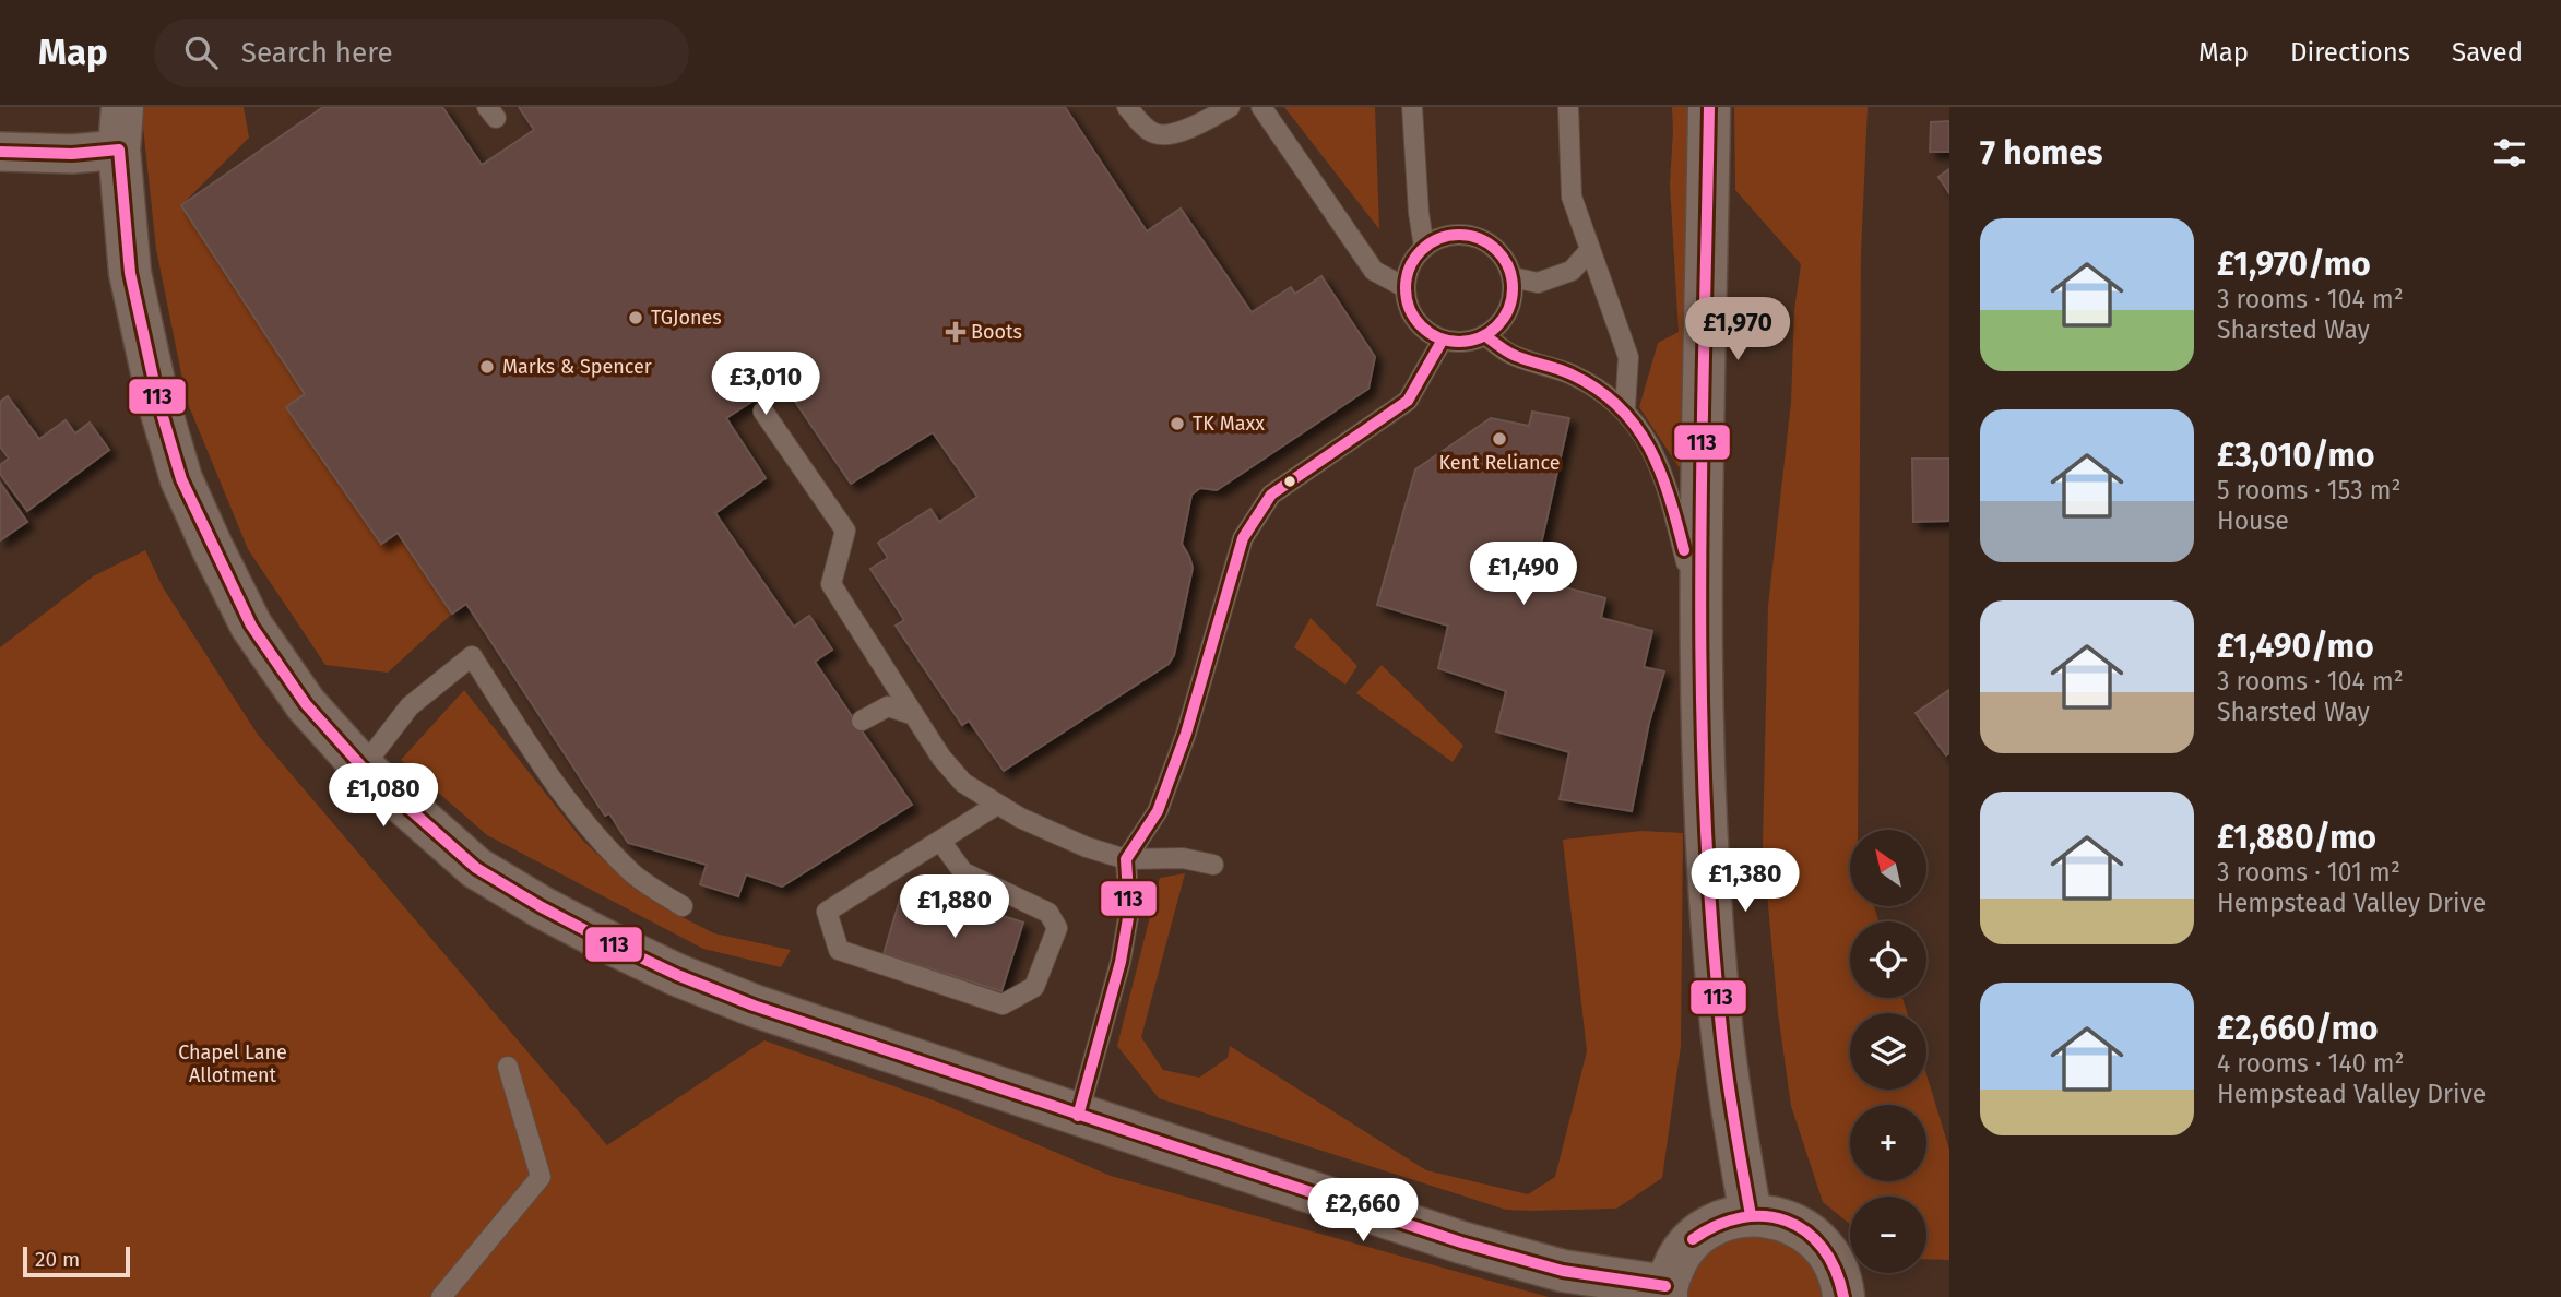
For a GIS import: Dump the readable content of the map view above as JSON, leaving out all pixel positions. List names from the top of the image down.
{
  "parks": ["Chapel Lane Allotment"],
  "places": {
    "other": [
      "TGJones",
      "Marks & Spencer",
      "TK Maxx",
      "Kent Reliance"
    ],
    "health": ["Boots"]
  },
  "lines": ["transit line 113"],
  "scale_bar": "20 m",
  "north": "top left",
  "page": {
    "header": "Map",
    "search": "Search here",
    "nav": ["Map", "Directions", "Saved"],
    "heading": "7 homes",
    "list": [
      {
        "name": "£1,970/mo",
        "note": "3 rooms · 104 m² · Sharsted Way"
      },
      {
        "name": "£3,010/mo",
        "note": "5 rooms · 153 m² · House"
      },
      {
        "name": "£1,490/mo",
        "note": "3 rooms · 104 m² · Sharsted Way"
      },
      {
        "name": "£1,880/mo",
        "note": "3 rooms · 101 m² · Hempstead Valley Drive"
      },
      {
        "name": "£2,660/mo",
        "note": "4 rooms · 140 m² · Hempstead Valley Drive"
      }
    ],
    "price": [
      "£1,970",
      "£3,010",
      "£1,490",
      "£1,080",
      "£1,380",
      "£1,880",
      "£2,660"
    ],
    "map_buttons": ["+", "−"],
    "scale": "20 m"
  }
}
